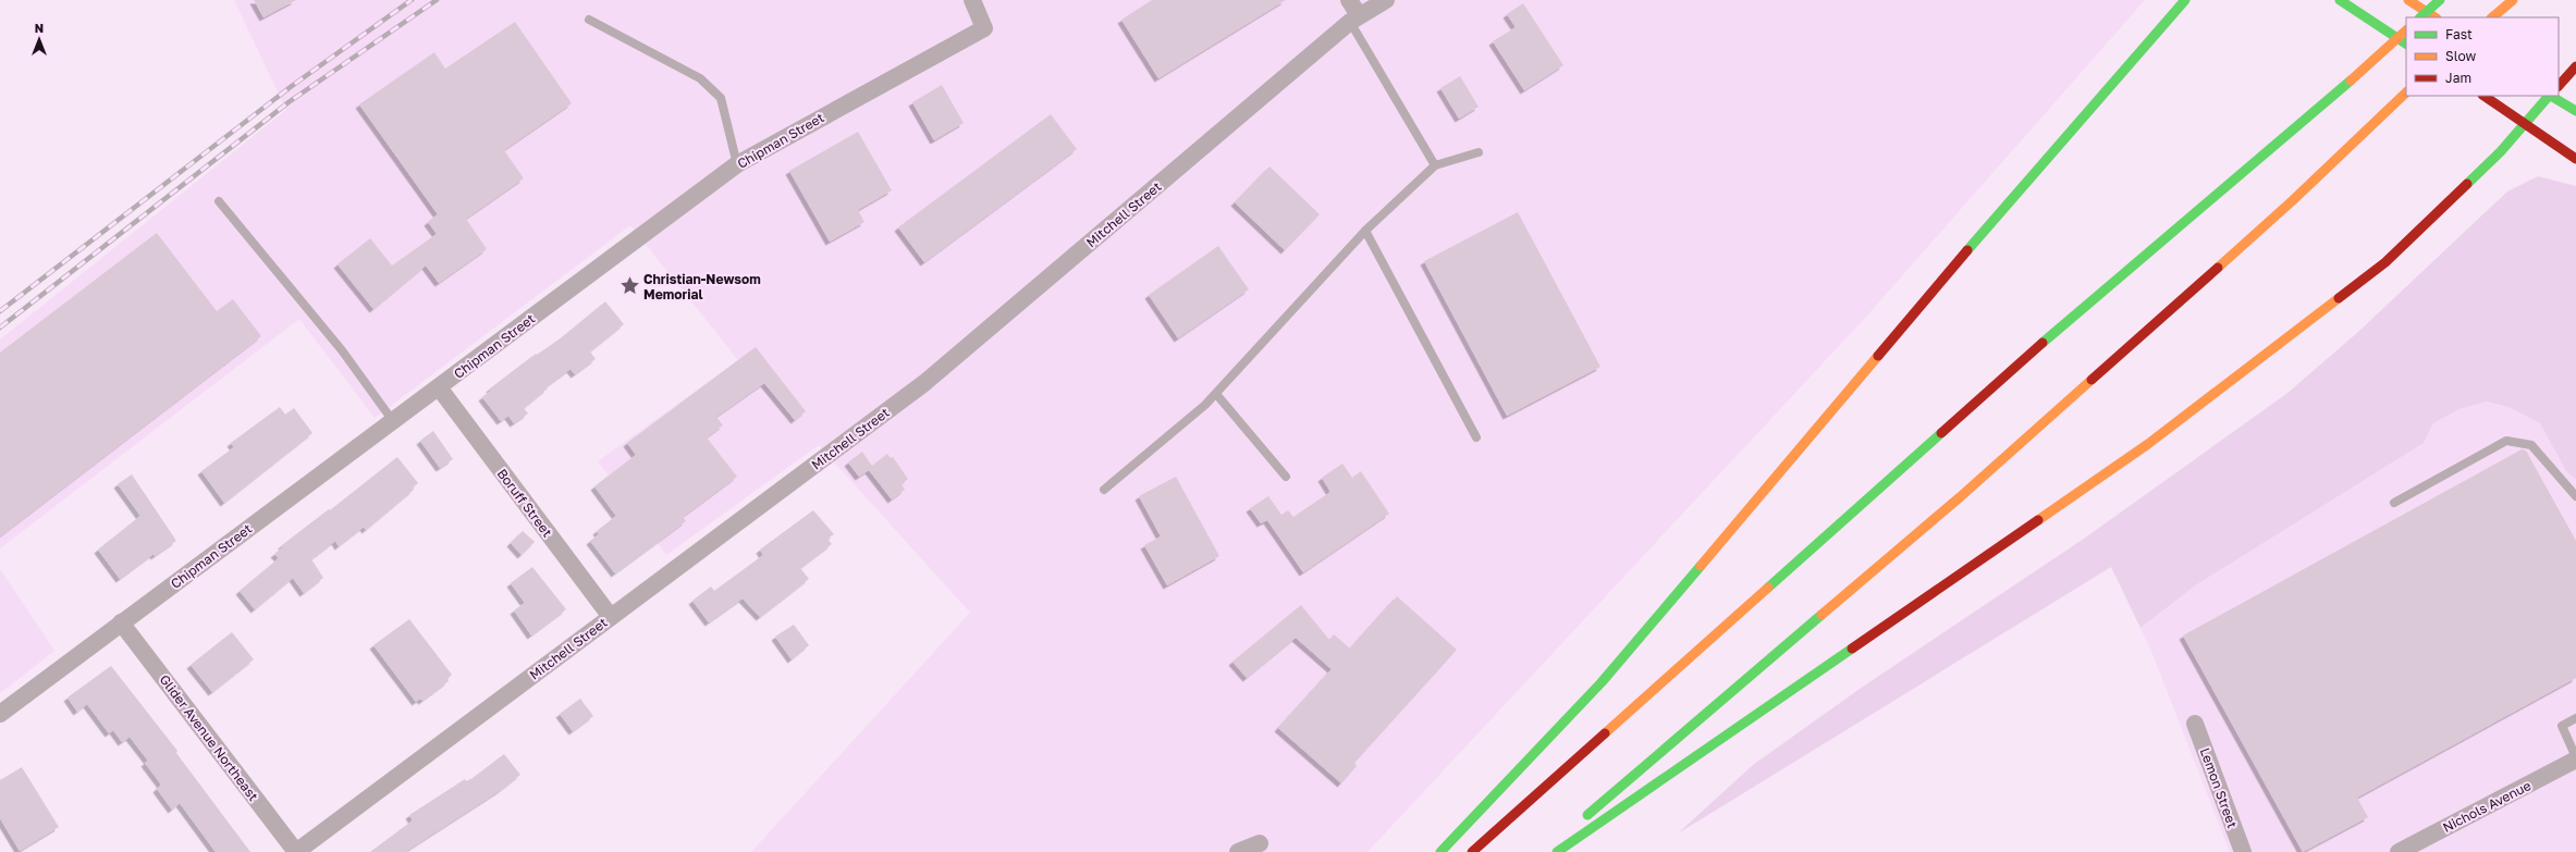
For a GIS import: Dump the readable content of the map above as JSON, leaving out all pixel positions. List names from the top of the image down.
{
  "streets": {
    "street": [
      "Chipman Street",
      "Mitchell Street",
      "Boruff Street",
      "Glider Avenue Northeast",
      "Lemon Street",
      "Nichols Avenue"
    ]
  },
  "crossings": [
    ["Chipman Street", "Boruff Street"],
    ["Chipman Street", "Glider Avenue Northeast"],
    ["Mitchell Street", "Boruff Street"],
    ["Mitchell Street", "Glider Avenue Northeast"]
  ],
  "places": {
    "place": ["Christian-Newsom Memorial"]
  },
  "legend": ["Fast", "Slow", "Jam"],
  "north": "top"
}
